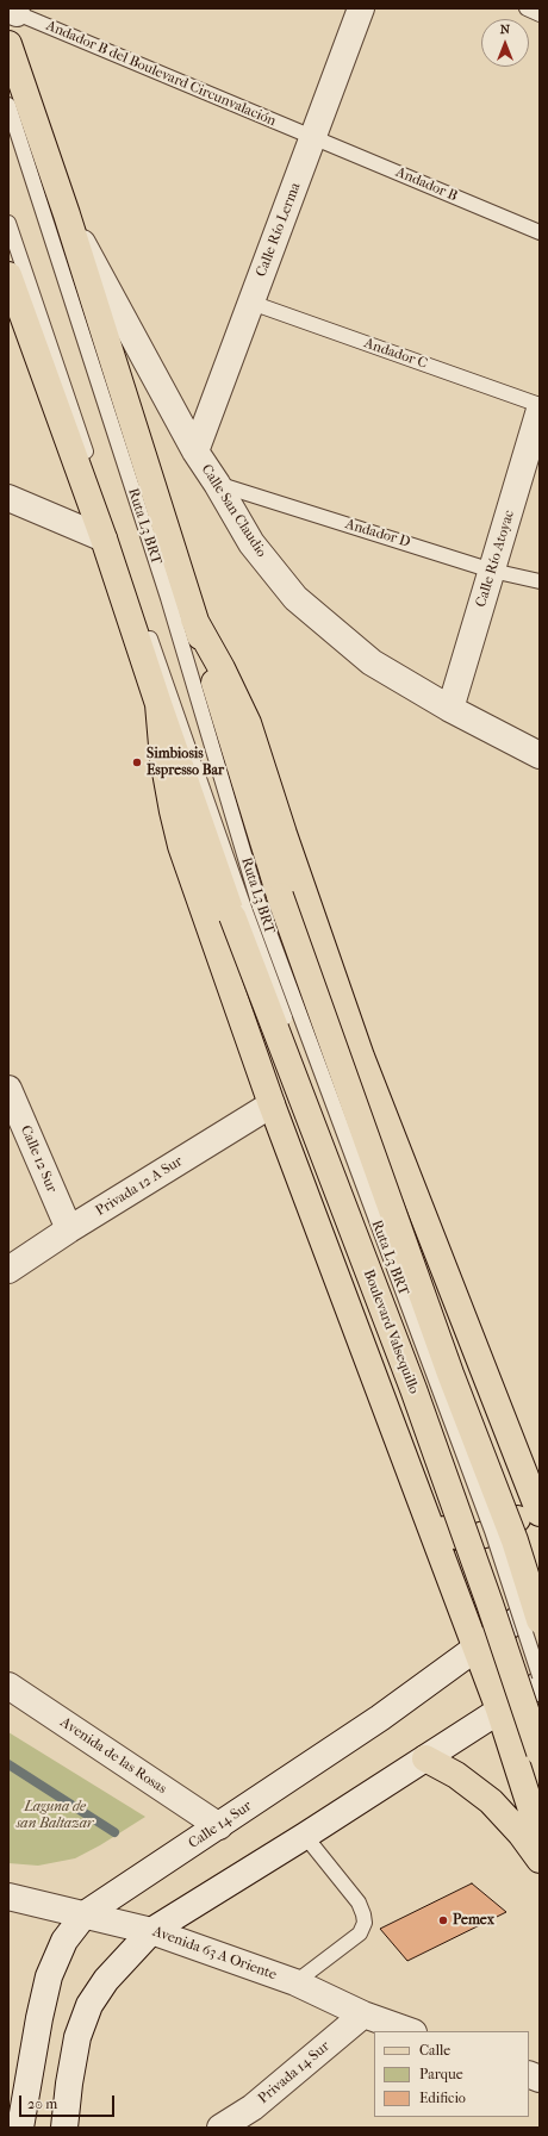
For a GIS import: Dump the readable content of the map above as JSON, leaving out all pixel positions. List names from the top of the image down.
{
  "streets": {
    "main road": ["Boulevard Valsequillo"],
    "street": [
      "Calle Río Lerma",
      "Calle San Claudio",
      "Calle Río Atoyac",
      "Calle 12 Sur",
      "Privada 12 A Sur",
      "Avenida de las Rosas",
      "Calle 14 Sur",
      "Avenida 63 A Oriente",
      "Privada 14 Sur"
    ],
    "lane": [
      "Andador B del Boulevard Circunvalación",
      "Andador B",
      "Andador C",
      "Ruta L3 BRT",
      "Andador D"
    ]
  },
  "crossings": [
    ["Andador B del Boulevard Circunvalación", "Andador B"],
    ["Andador B del Boulevard Circunvalación", "Calle Río Lerma"],
    ["Andador B", "Calle Río Lerma"],
    ["Calle Río Lerma", "Andador C"],
    ["Calle Río Lerma", "Calle San Claudio"],
    ["Calle San Claudio", "Andador D"],
    ["Calle San Claudio", "Calle Río Atoyac"],
    ["Ruta L3 BRT", "Boulevard Valsequillo"],
    ["Andador D", "Calle Río Atoyac"],
    ["Calle 12 Sur", "Privada 12 A Sur"],
    ["Avenida de las Rosas", "Calle 14 Sur"],
    ["Calle 14 Sur", "Avenida 63 A Oriente"],
    ["Avenida 63 A Oriente", "Privada 14 Sur"]
  ],
  "parks": ["Laguna de san Baltazar"],
  "places": ["Simbiosis Espresso Bar", "Pemex"],
  "legend": ["Calle", "Parque", "Edificio"],
  "scale_bar": "20 m",
  "north": "top"
}
